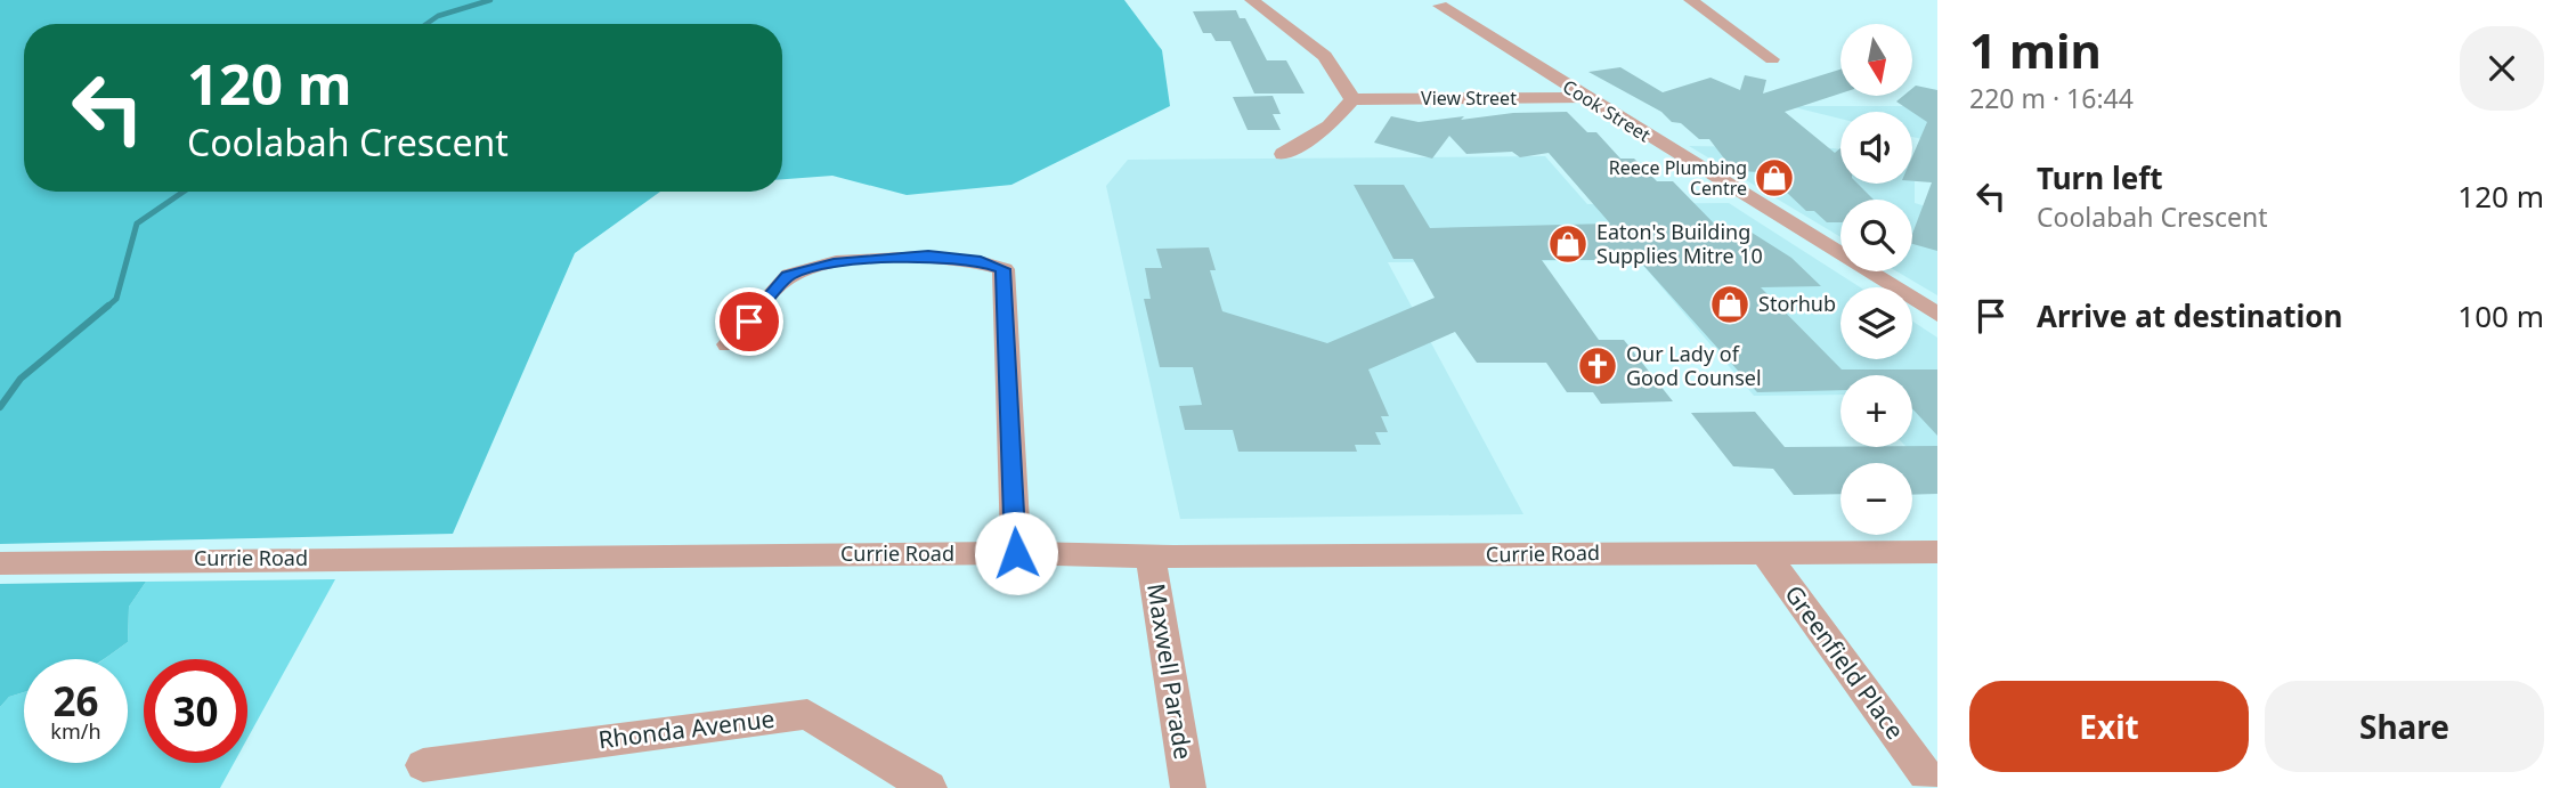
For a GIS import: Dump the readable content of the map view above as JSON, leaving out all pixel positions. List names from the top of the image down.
{
  "streets": {
    "street": [
      "View Street",
      "Cook Street",
      "Currie Road",
      "Greenfield Place",
      "Maxwell Parade",
      "Rhonda Avenue"
    ]
  },
  "crossings": [
    ["View Street", "Cook Street"],
    ["Currie Road", "Greenfield Place"],
    ["Currie Road", "Maxwell Parade"]
  ],
  "places": {
    "shop": ["Reece Plumbing Centre", "Eaton's Building Supplies Mitre 10", "Storhub"],
    "church": ["Our Lady of Good Counsel"]
  },
  "north": "bottom",
  "page": {
    "heading": ["1 min", "220 m · 16:44"],
    "map_buttons": ["+", "−"],
    "turn": ["120 m", "Coolabah Crescent"],
    "list": [
      {
        "name": "Turn left",
        "note": "Coolabah Crescent",
        "value": "120 m"
      },
      {
        "name": "Arrive at destination",
        "value": "100 m"
      }
    ],
    "speed": "26 km/h",
    "limit": "30",
    "buttons": ["Exit", "Share"]
  }
}
